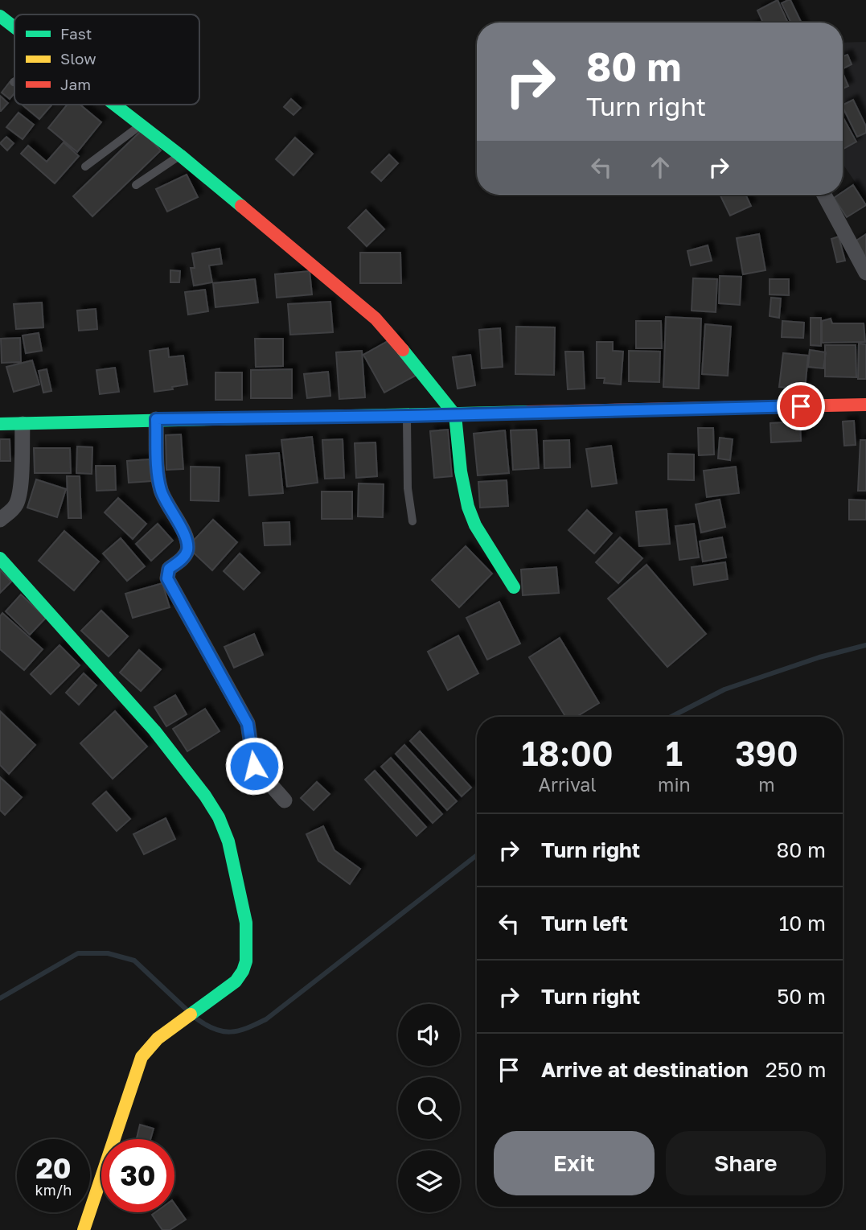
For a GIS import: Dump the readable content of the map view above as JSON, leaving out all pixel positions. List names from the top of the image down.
{
  "legend": ["Fast", "Slow", "Jam"],
  "page": {
    "turn": ["80 m", "Turn right"],
    "eta": [
      "18:00",
      "Arrival",
      "1",
      "min",
      "390",
      "m"
    ],
    "list": [
      {
        "name": "Turn right",
        "value": "80 m"
      },
      {
        "name": "Turn left",
        "value": "10 m"
      },
      {
        "name": "Turn right",
        "value": "50 m"
      },
      {
        "name": "Arrive at destination",
        "value": "250 m"
      }
    ],
    "buttons": ["Exit", "Share"],
    "speed": "20 km/h",
    "limit": "30"
  }
}
